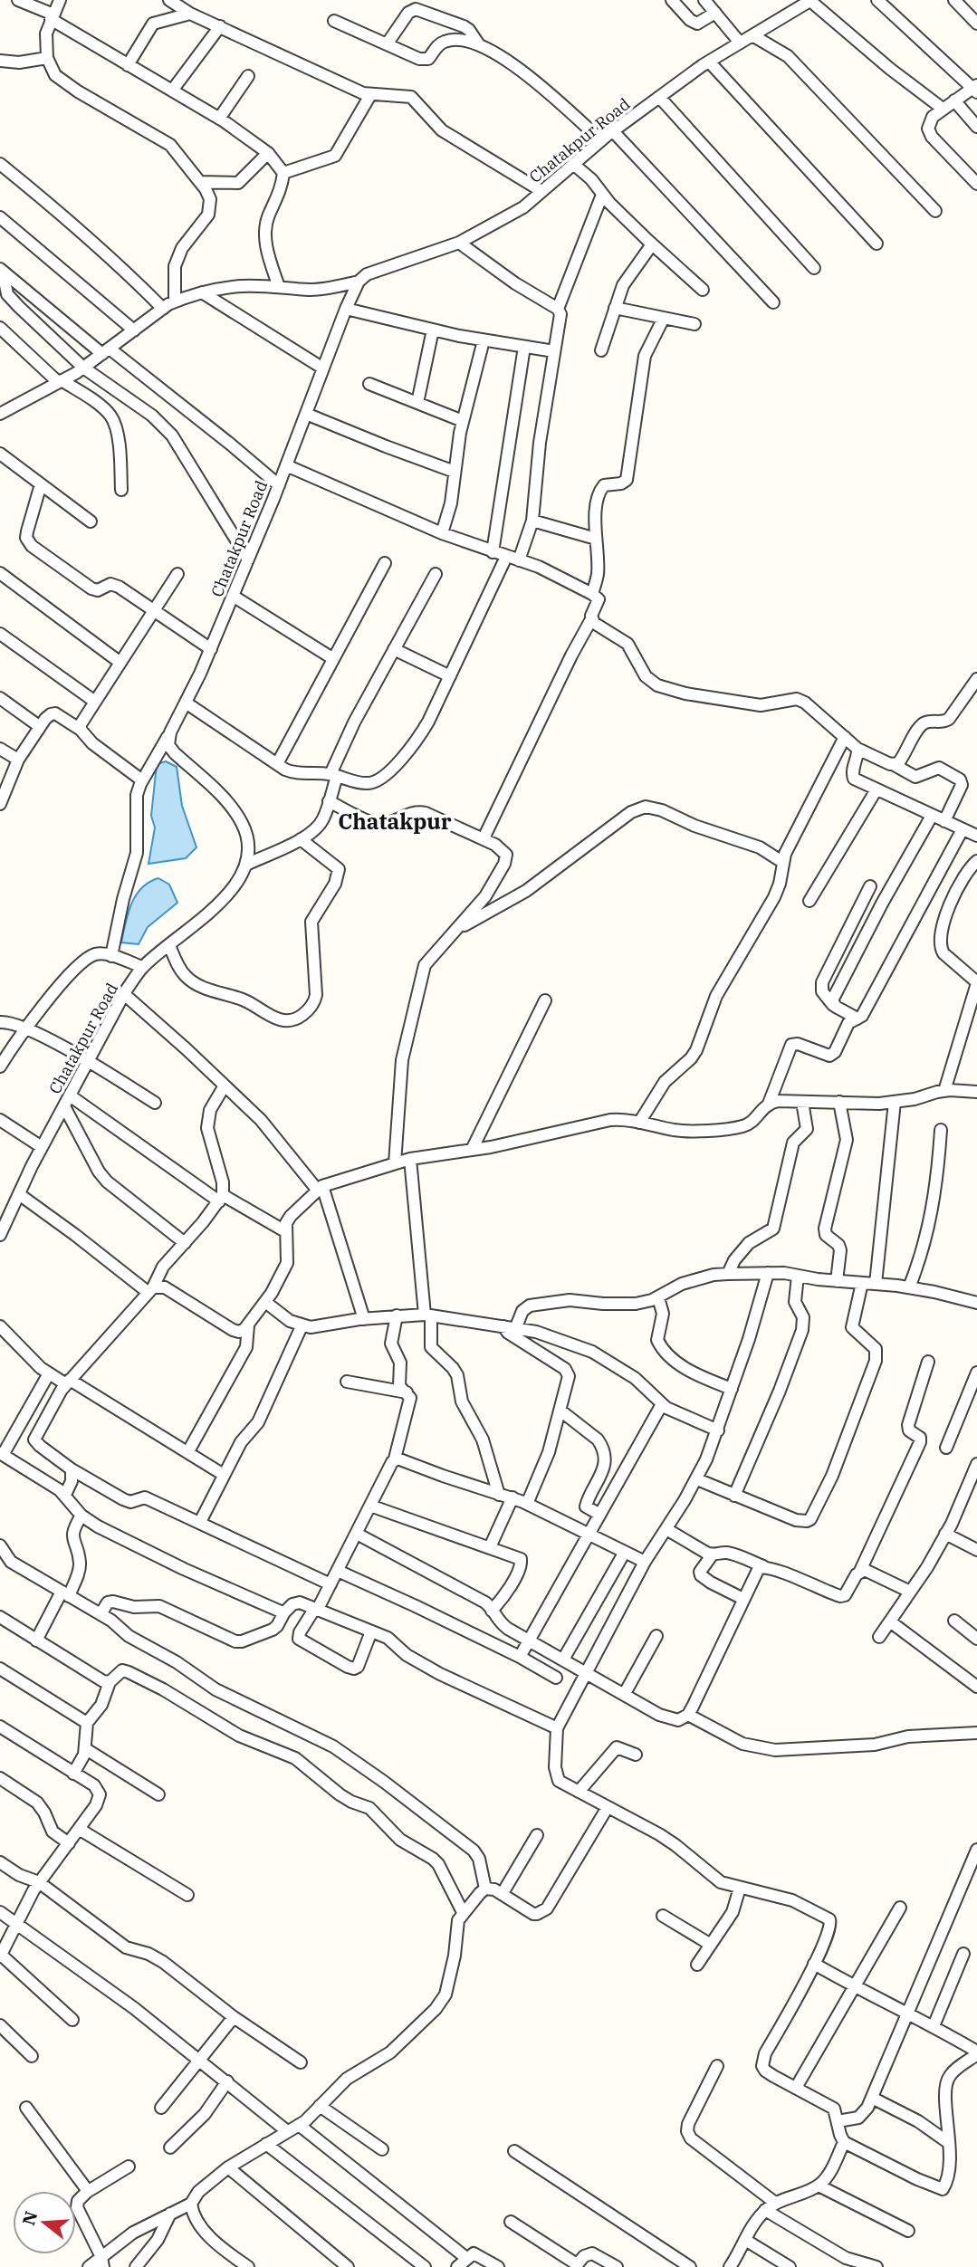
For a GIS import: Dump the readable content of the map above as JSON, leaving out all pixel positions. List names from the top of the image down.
{
  "streets": {
    "street": ["Chatakpur Road"]
  },
  "districts": ["Chatakpur"],
  "north": "left"
}
